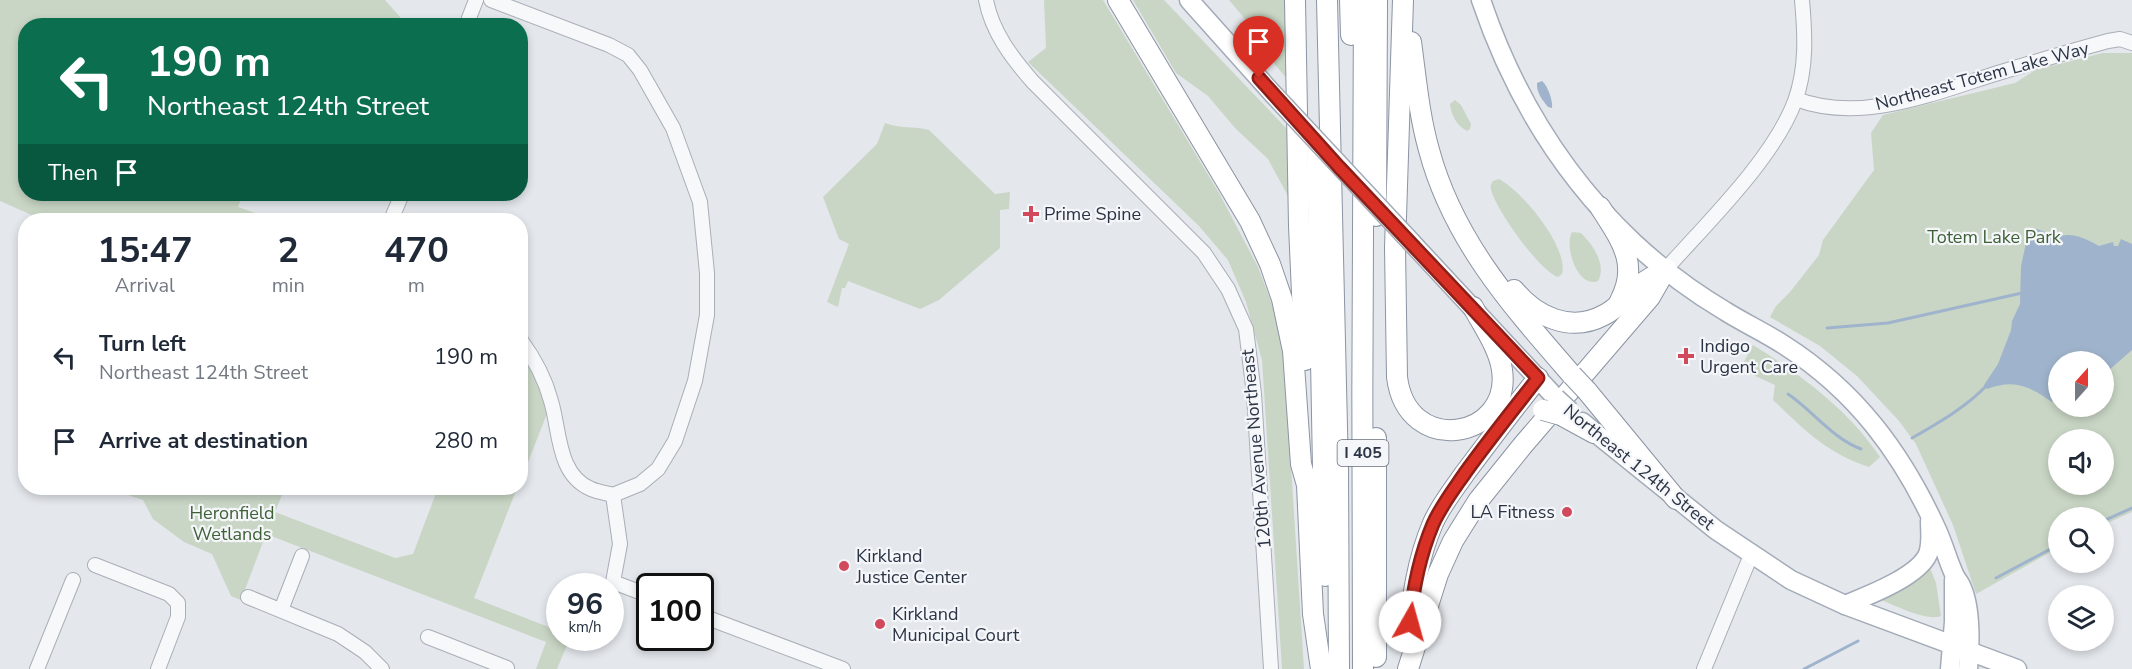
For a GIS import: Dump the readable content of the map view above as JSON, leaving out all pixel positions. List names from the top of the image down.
{
  "streets": {
    "highway": ["I 405"],
    "main road": ["Northeast 124th Street"],
    "street": ["Northeast Totem Lake Way", "120th Avenue Northeast"]
  },
  "parks": ["Totem Lake Park", "Heronfield Wetlands"],
  "places": {
    "health": ["Prime Spine", "Indigo Urgent Care"],
    "other": ["LA Fitness", "Kirkland Justice Center", "Kirkland Municipal Court"]
  },
  "north": "top",
  "page": {
    "turn": ["190 m", "Northeast 124th Street"],
    "then": "Then",
    "eta": [
      "15:47",
      "Arrival",
      "2",
      "min",
      "470",
      "m"
    ],
    "list": [
      {
        "name": "Turn left",
        "note": "Northeast 124th Street",
        "value": "190 m"
      },
      {
        "name": "Arrive at destination",
        "value": "280 m"
      }
    ],
    "speed": "96 km/h",
    "limit": "100"
  }
}
